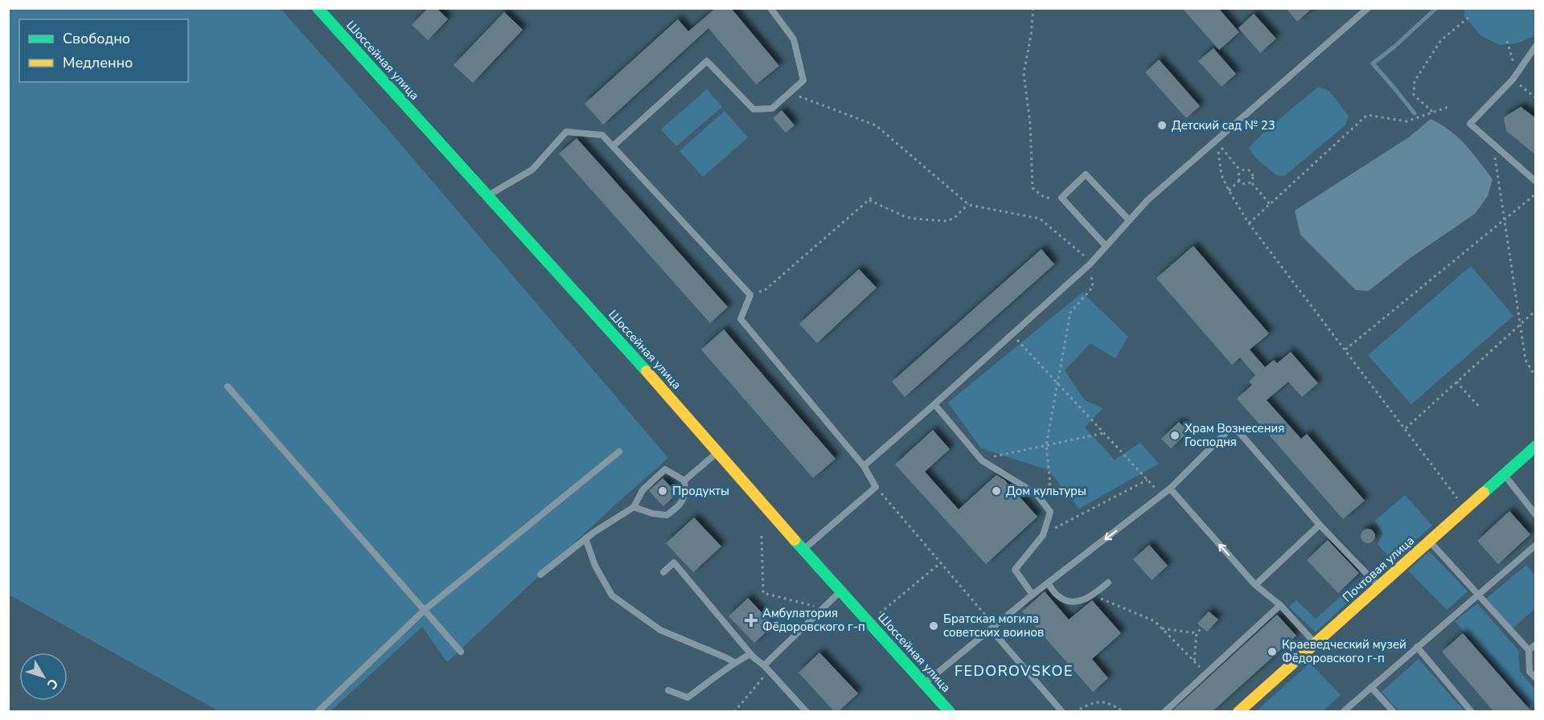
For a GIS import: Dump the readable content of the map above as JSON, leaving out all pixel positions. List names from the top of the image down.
{
  "streets": {
    "main road": ["Шоссейная улица", "Почтовая улица"]
  },
  "districts": ["FEDOROVSKOE"],
  "places": {
    "other": [
      "Детский сад № 23",
      "Храм Вознесения Господня",
      "Продукты",
      "Дом культуры",
      "Братская могила советских воинов",
      "Краеведческий музей Фёдоровского г-п"
    ],
    "health": ["Амбулатория Фёдоровского г-п"]
  },
  "legend": ["Свободно", "Медленно"],
  "north": "bottom right"
}
